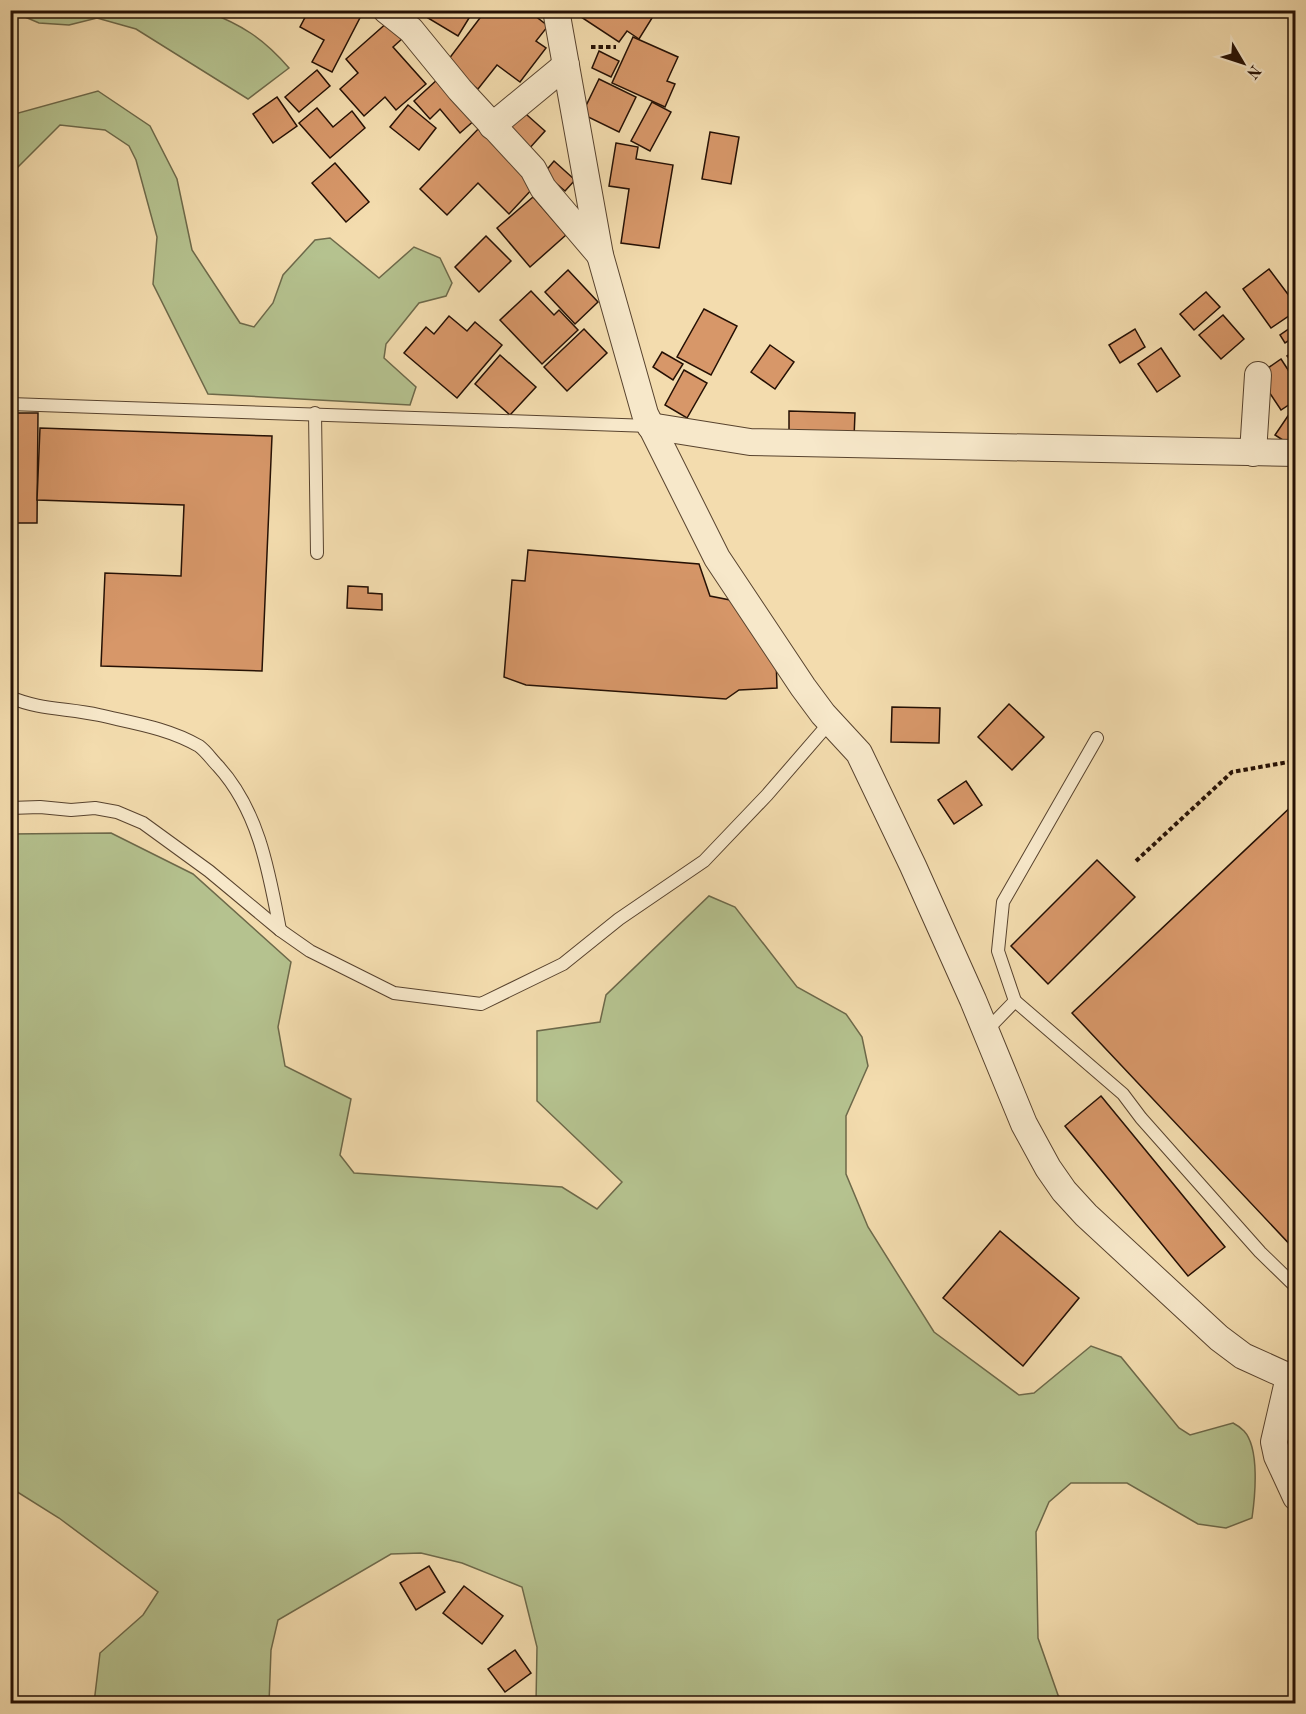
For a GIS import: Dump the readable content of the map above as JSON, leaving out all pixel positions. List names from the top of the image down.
{
  "north": "bottom right"
}
